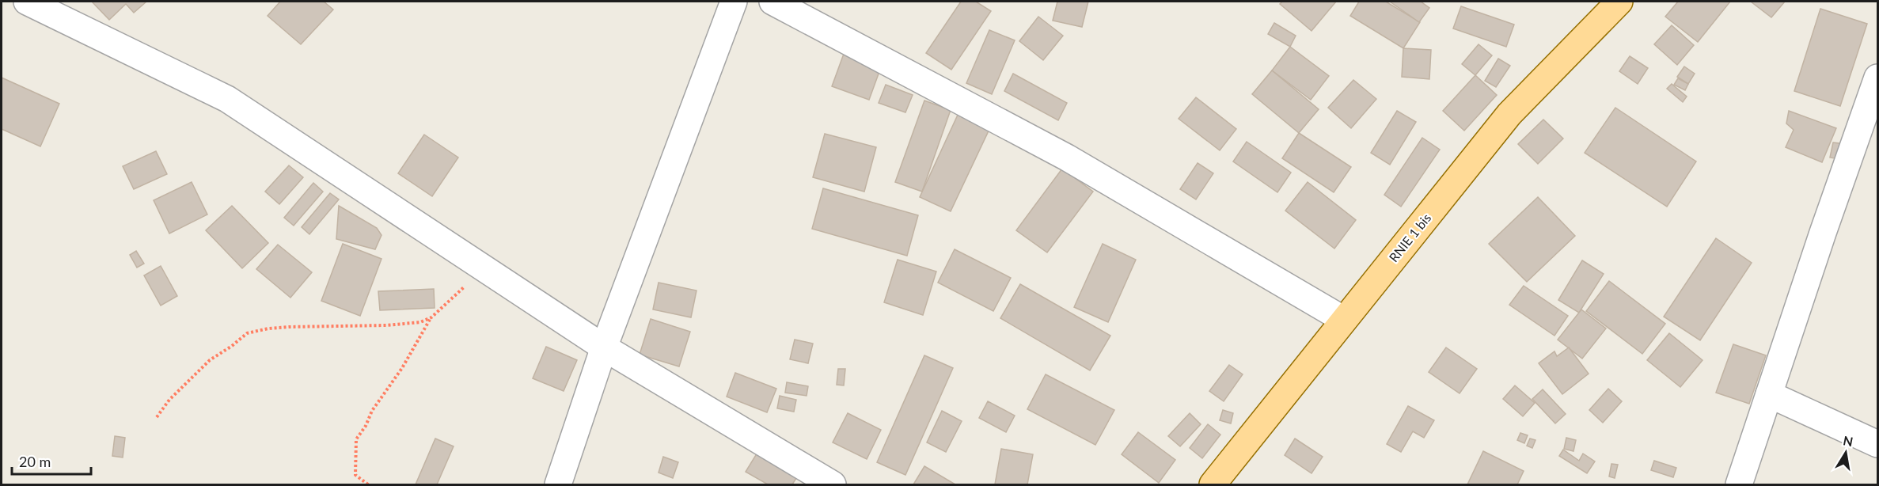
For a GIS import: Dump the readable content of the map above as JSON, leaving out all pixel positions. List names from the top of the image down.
{
  "streets": {
    "main road": ["RNIE 1 bis"]
  },
  "scale_bar": "20 m",
  "north": "top"
}
